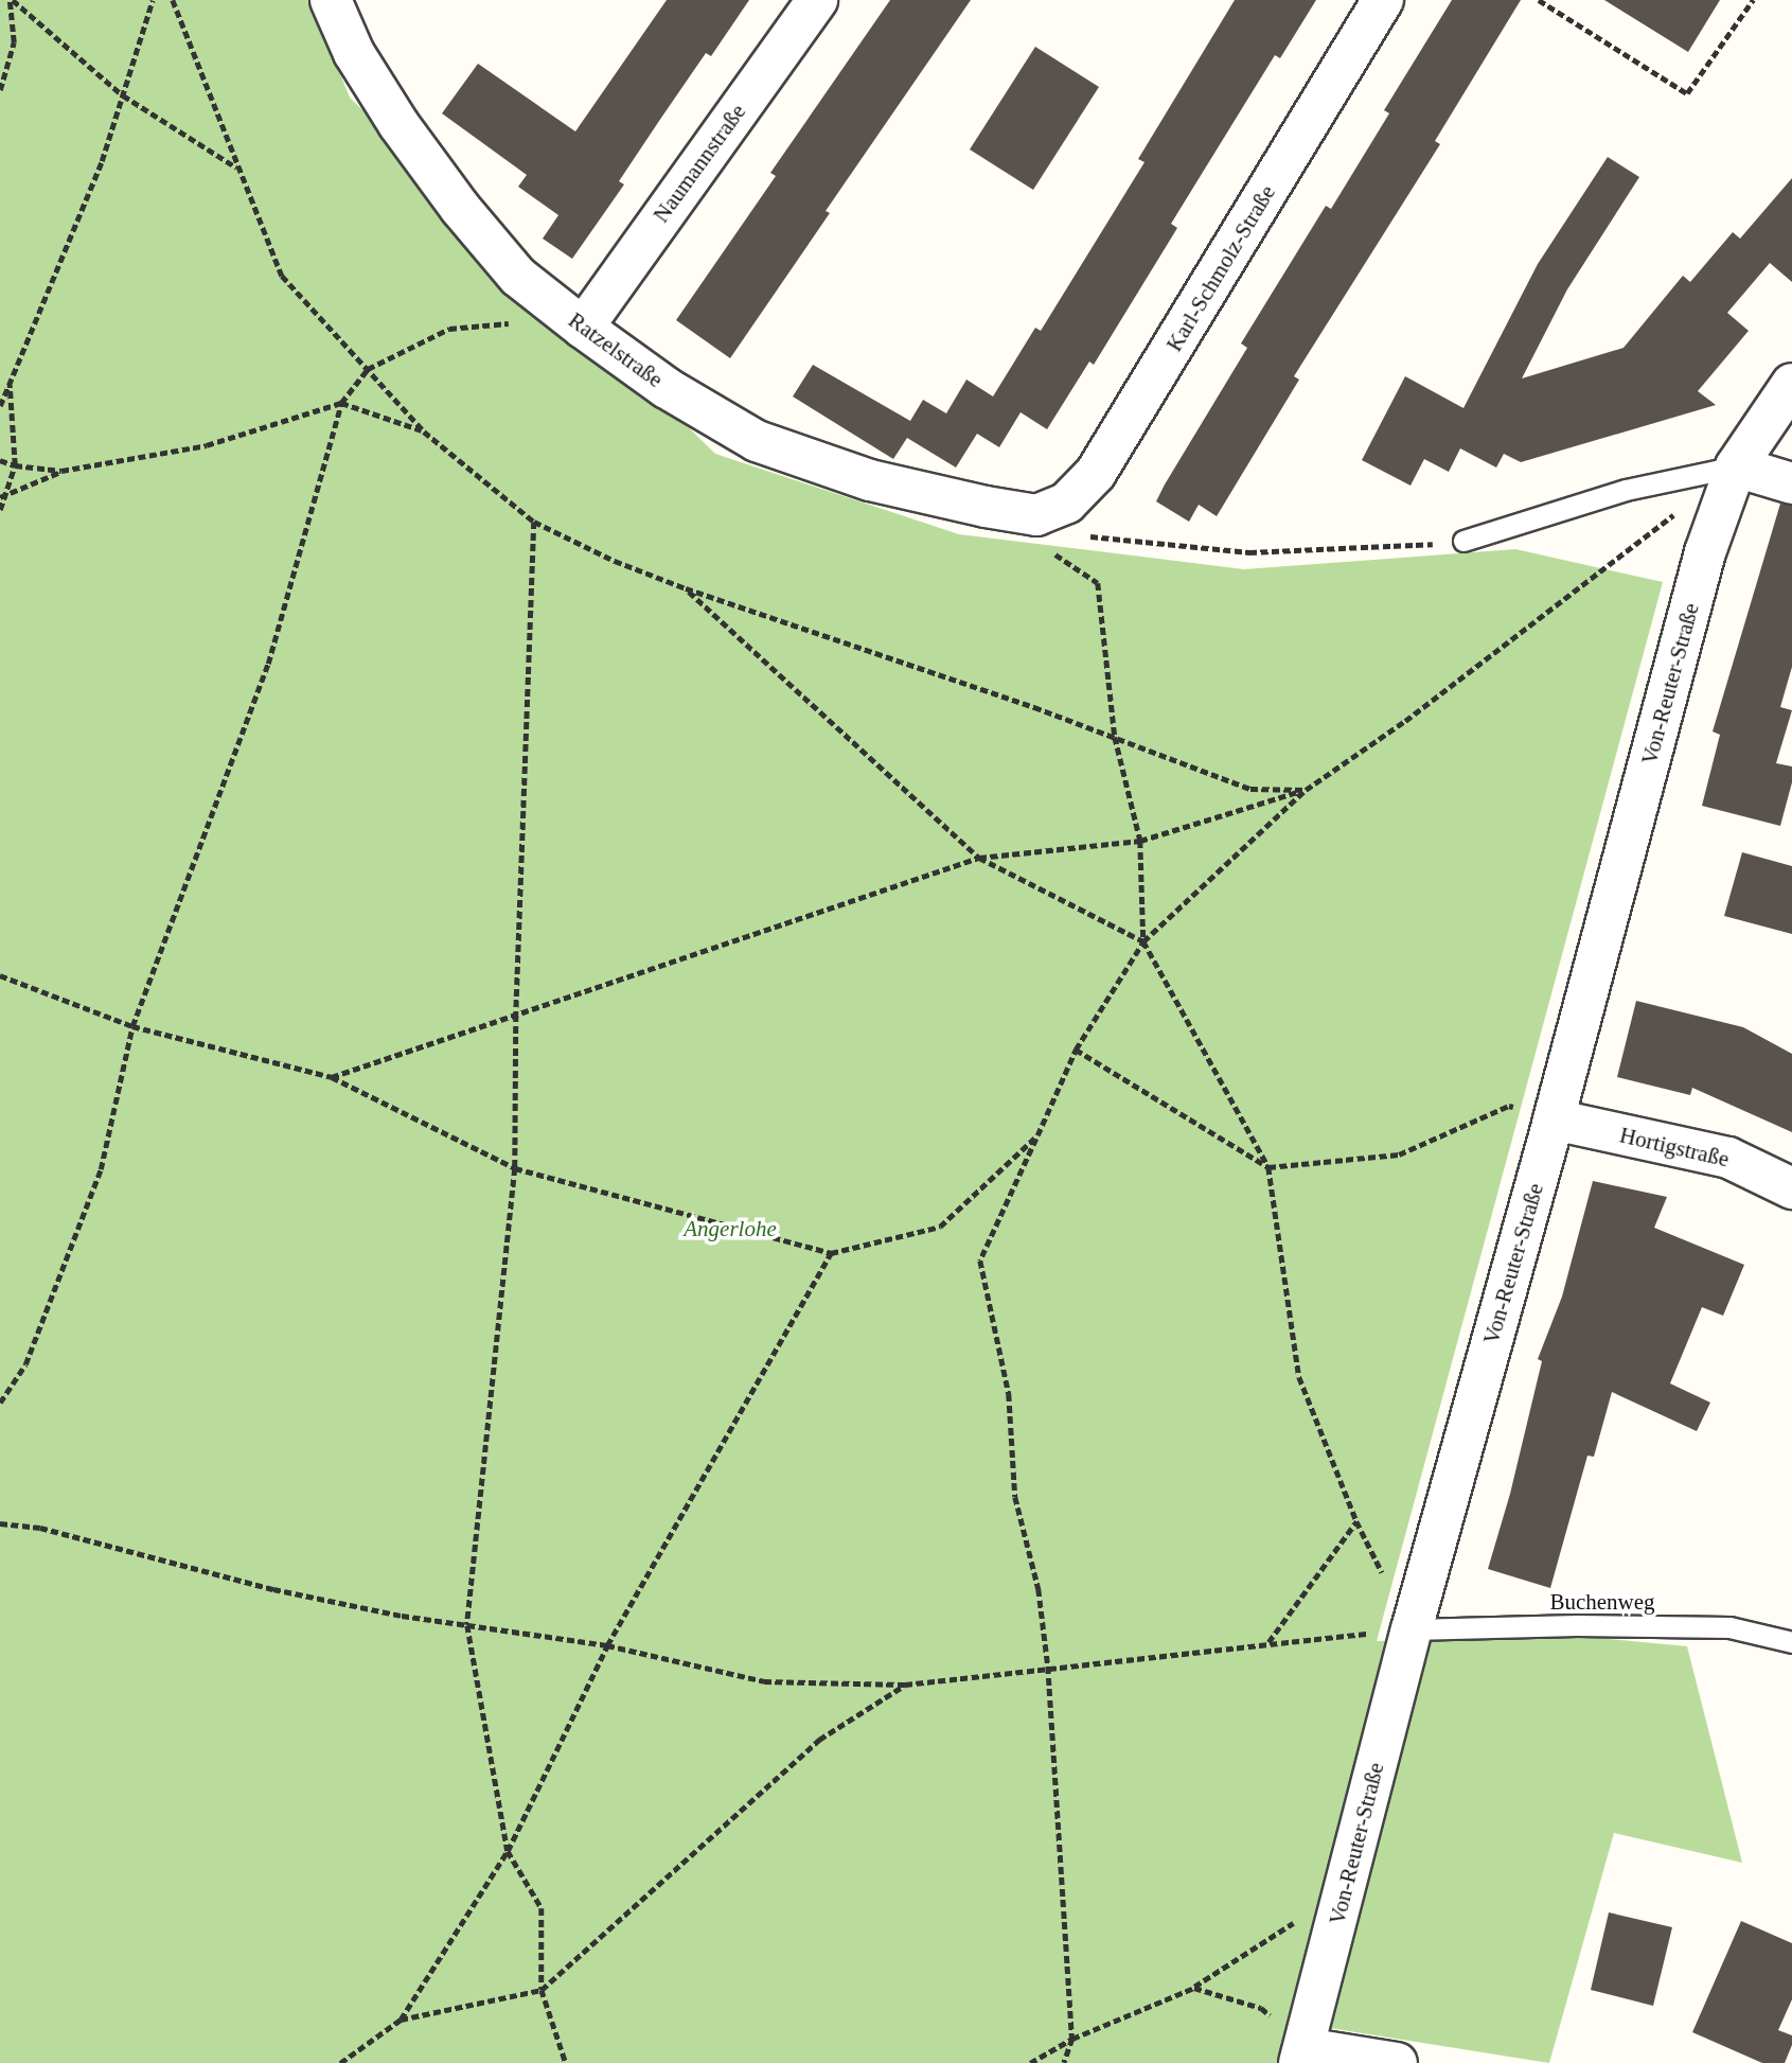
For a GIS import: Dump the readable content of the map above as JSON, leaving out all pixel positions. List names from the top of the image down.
{
  "streets": {
    "street": [
      "Naumannstraße",
      "Karl-Schmolz-Straße",
      "Ratzelstraße",
      "Von-Reuter-Straße",
      "Hortigstraße"
    ],
    "lane": ["Buchenweg"]
  },
  "crossings": [
    ["Naumannstraße", "Ratzelstraße"],
    ["Karl-Schmolz-Straße", "Ratzelstraße"],
    ["Von-Reuter-Straße", "Hortigstraße"],
    ["Von-Reuter-Straße", "Buchenweg"]
  ],
  "parks": ["Angerlohe"]
}
